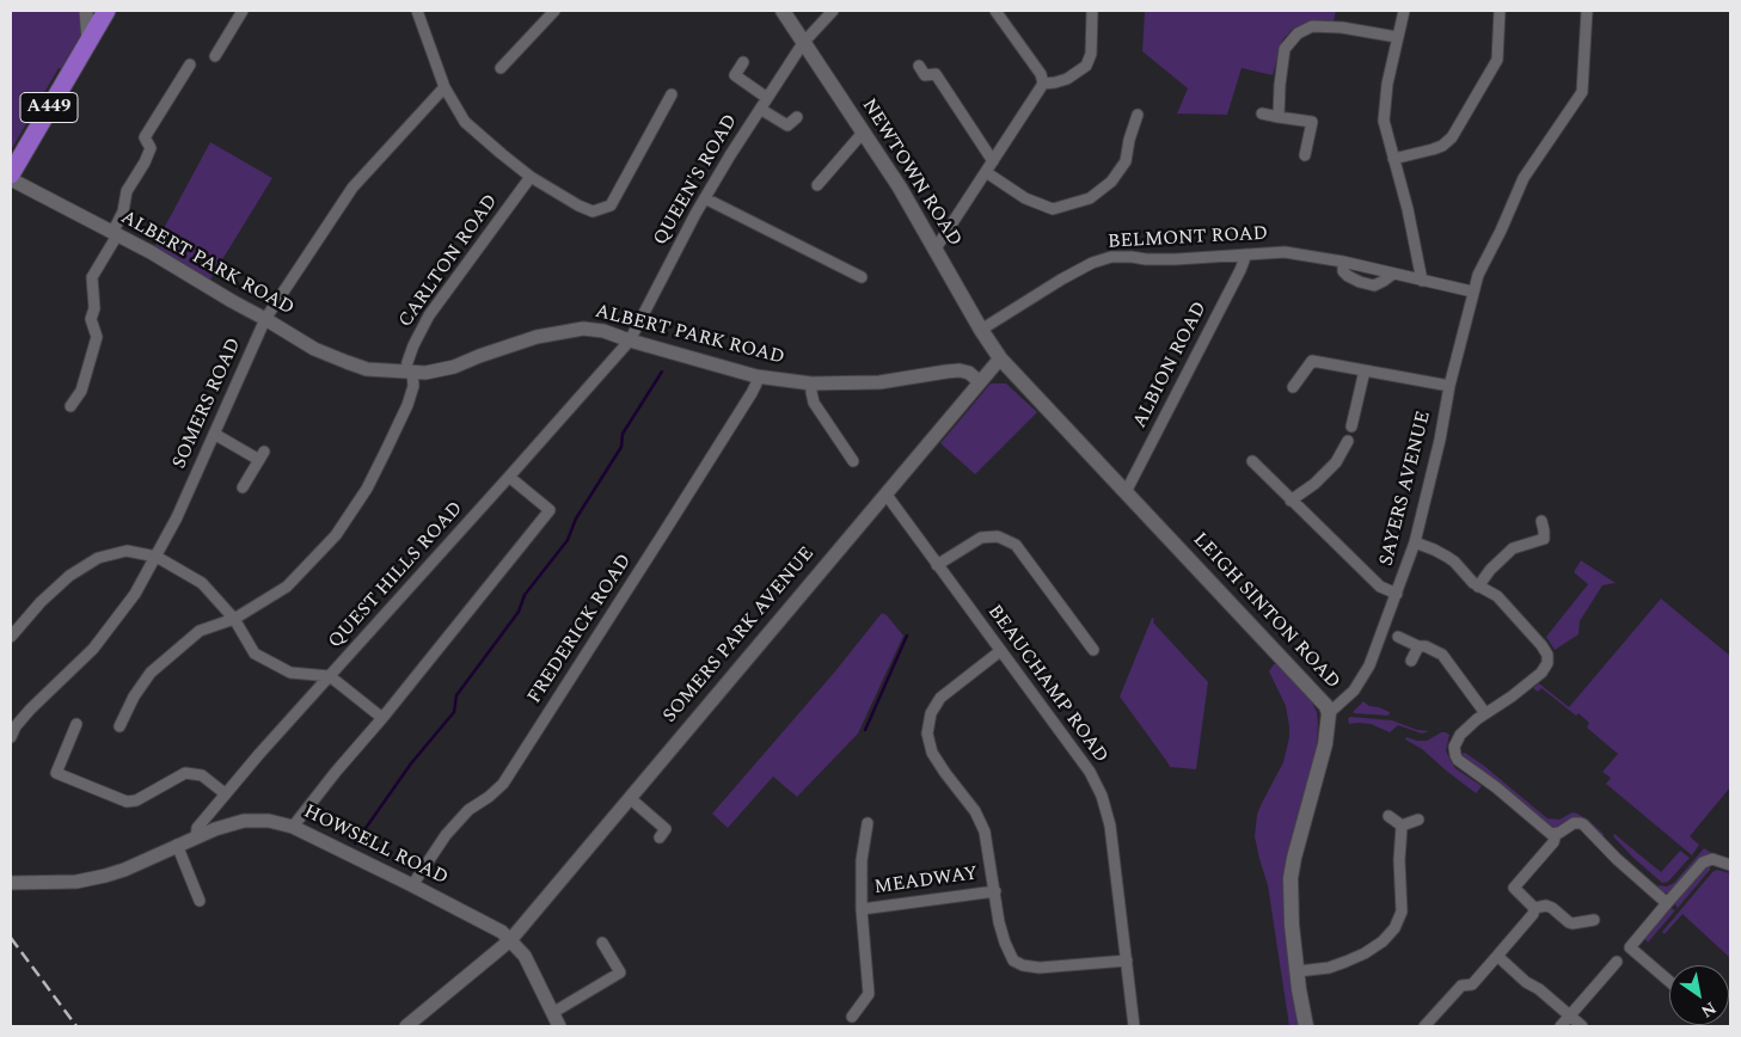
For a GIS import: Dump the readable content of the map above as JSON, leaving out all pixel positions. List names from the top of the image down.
{
  "streets": {
    "highway": ["A449"],
    "main road": ["NEWTOWN ROAD", "LEIGH SINTON ROAD"],
    "street": [
      "QUEEN'S ROAD",
      "BELMONT ROAD",
      "CARLTON ROAD",
      "ALBERT PARK ROAD",
      "ALBION ROAD",
      "SOMERS ROAD",
      "SAYERS AVENUE",
      "QUEST HILLS ROAD",
      "FREDERICK ROAD",
      "SOMERS PARK AVENUE",
      "BEAUCHAMP ROAD",
      "HOWSELL ROAD",
      "MEADWAY"
    ]
  },
  "crossings": [
    ["NEWTOWN ROAD", "QUEEN'S ROAD"],
    ["NEWTOWN ROAD", "BELMONT ROAD"],
    ["NEWTOWN ROAD", "LEIGH SINTON ROAD"],
    ["NEWTOWN ROAD", "SOMERS PARK AVENUE"],
    ["QUEEN'S ROAD", "ALBERT PARK ROAD"],
    ["QUEEN'S ROAD", "QUEST HILLS ROAD"],
    ["BELMONT ROAD", "ALBION ROAD"],
    ["BELMONT ROAD", "SAYERS AVENUE"],
    ["CARLTON ROAD", "ALBERT PARK ROAD"],
    ["ALBERT PARK ROAD", "SOMERS ROAD"],
    ["ALBERT PARK ROAD", "QUEST HILLS ROAD"],
    ["ALBERT PARK ROAD", "FREDERICK ROAD"],
    ["ALBERT PARK ROAD", "SOMERS PARK AVENUE"],
    ["ALBION ROAD", "LEIGH SINTON ROAD"],
    ["SAYERS AVENUE", "LEIGH SINTON ROAD"],
    ["QUEST HILLS ROAD", "HOWSELL ROAD"],
    ["LEIGH SINTON ROAD", "SOMERS PARK AVENUE"],
    ["FREDERICK ROAD", "HOWSELL ROAD"],
    ["SOMERS PARK AVENUE", "BEAUCHAMP ROAD"],
    ["SOMERS PARK AVENUE", "HOWSELL ROAD"]
  ],
  "north": "bottom right"
}
